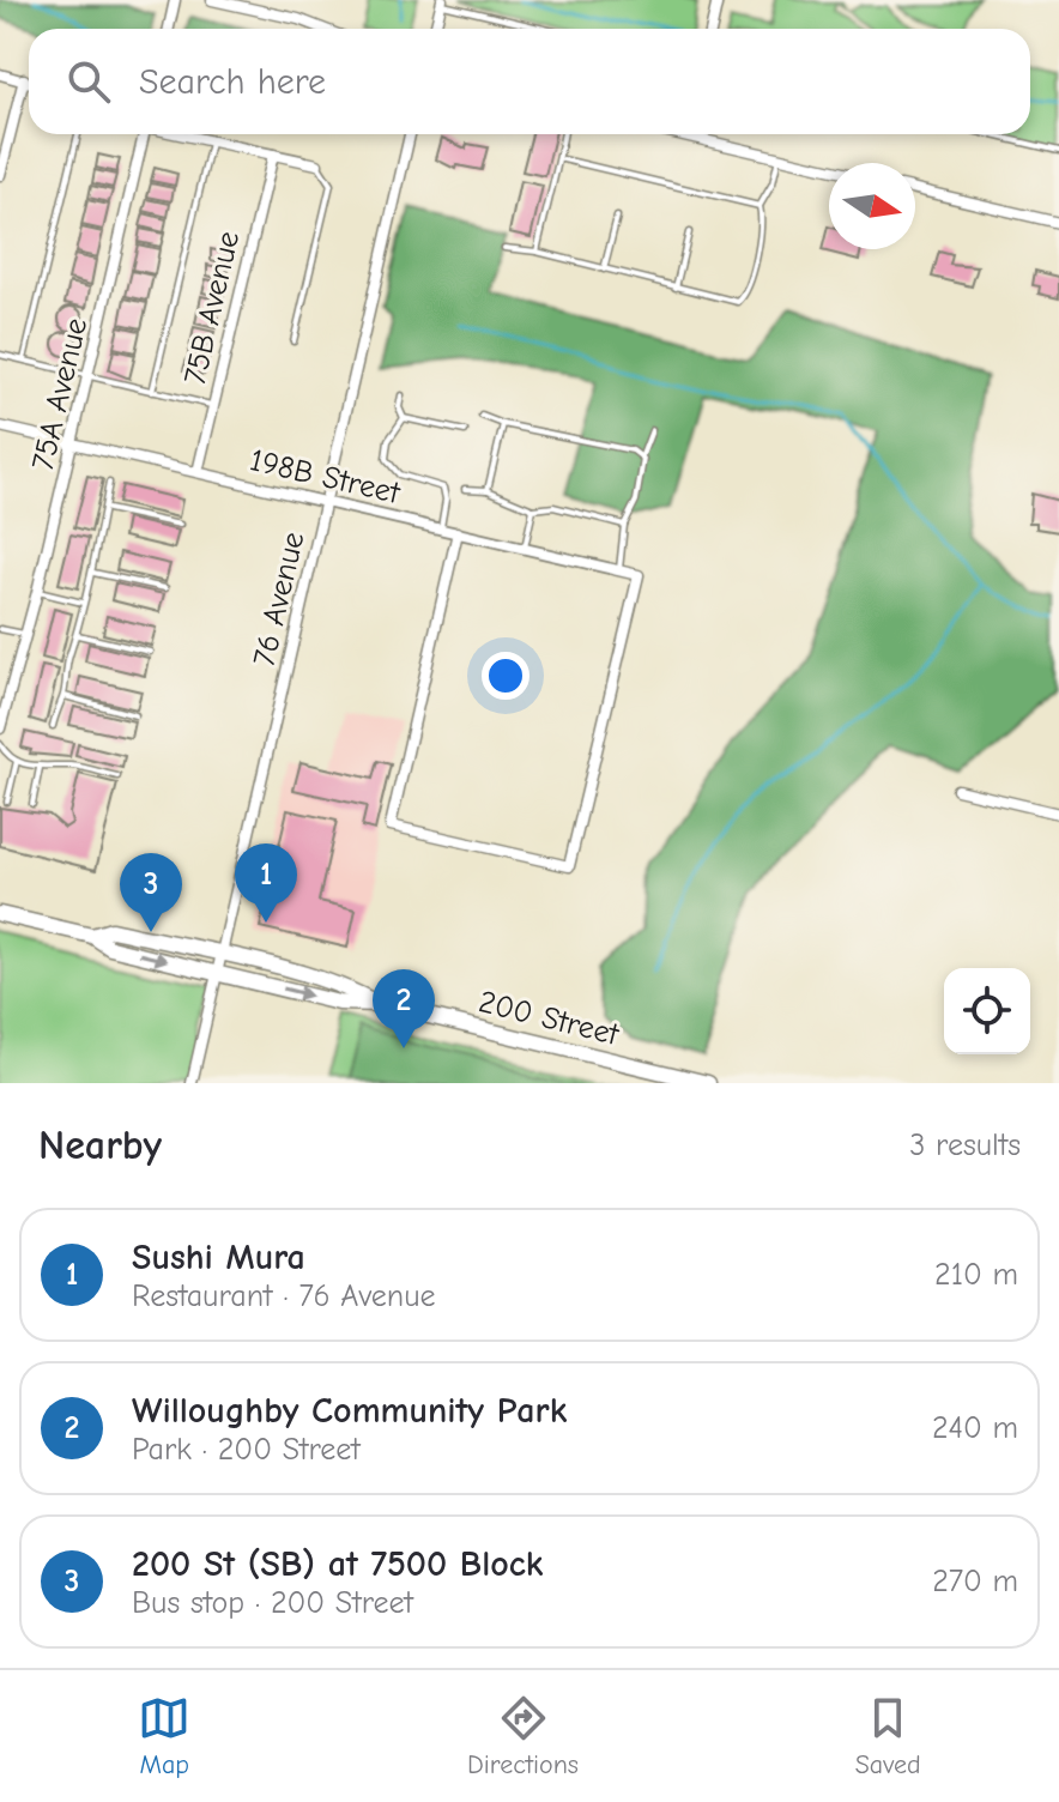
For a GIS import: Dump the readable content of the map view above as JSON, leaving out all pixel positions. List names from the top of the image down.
{
  "streets": {
    "main road": ["200 Street"],
    "street": [
      "75B Avenue",
      "75A Avenue",
      "198B Street",
      "76 Avenue"
    ]
  },
  "crossings": [
    ["75B Avenue", "198B Street"],
    ["75A Avenue", "198B Street"],
    ["198B Street", "76 Avenue"],
    ["76 Avenue", "200 Street"]
  ],
  "north": "right",
  "page": {
    "search": "Search here",
    "pins": ["1", "3", "2"],
    "heading": ["Nearby", "3 results"],
    "list": [
      {
        "mark": "1",
        "name": "Sushi Mura",
        "note": "Restaurant · 76 Avenue",
        "value": "210 m"
      },
      {
        "mark": "2",
        "name": "Willoughby Community Park",
        "note": "Park · 200 Street",
        "value": "240 m"
      },
      {
        "mark": "3",
        "name": "200 St (SB) at 7500 Block",
        "note": "Bus stop · 200 Street",
        "value": "270 m"
      }
    ],
    "nav": ["Map", "Directions", "Saved"]
  }
}
